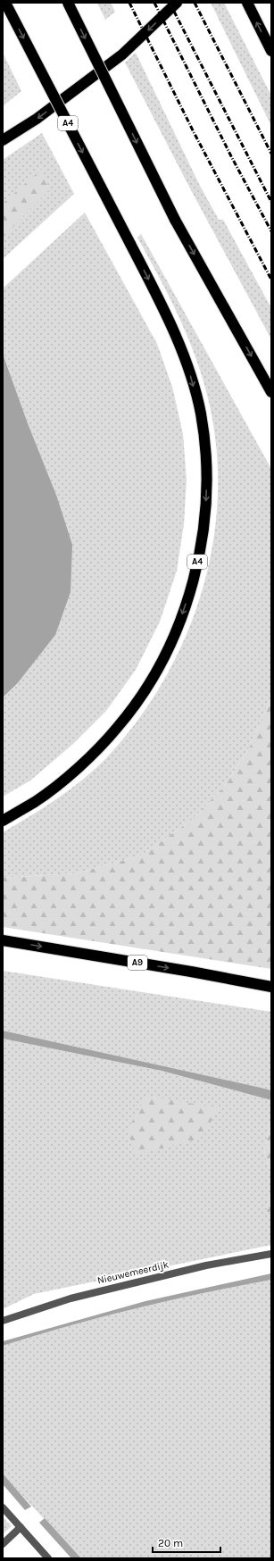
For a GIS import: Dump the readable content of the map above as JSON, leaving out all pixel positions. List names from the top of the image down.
{
  "streets": {
    "highway": ["A4", "A9"],
    "lane": ["Nieuwemeerdijk"]
  },
  "scale_bar": "20 m"
}
